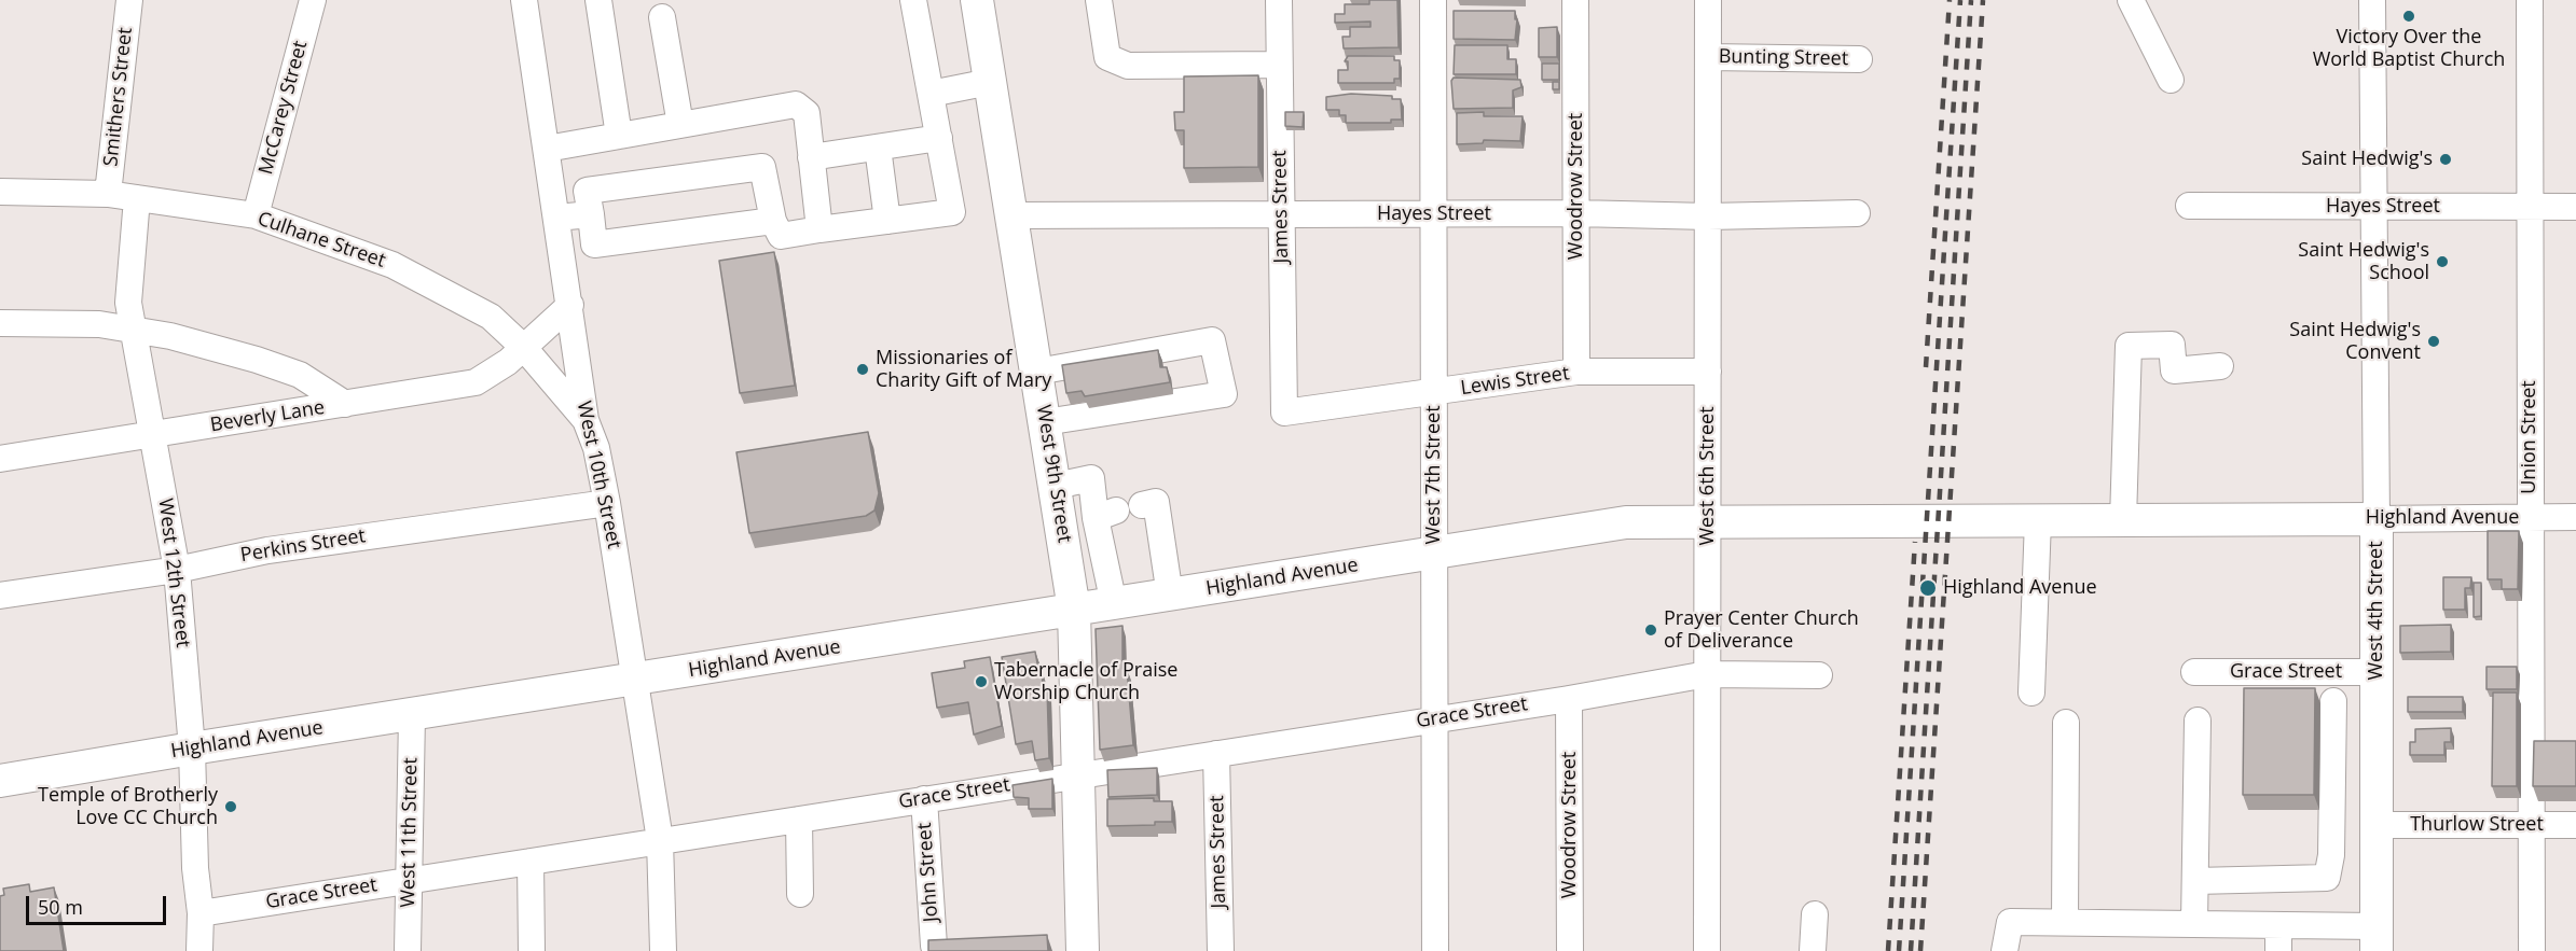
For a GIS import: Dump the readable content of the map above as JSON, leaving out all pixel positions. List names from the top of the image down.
{
  "streets": {
    "main road": ["West 9th Street", "Highland Avenue", "West 4th Street"],
    "street": [
      "Bunting Street",
      "Smithers Street",
      "McCarey Street",
      "Woodrow Street",
      "James Street",
      "Hayes Street",
      "Culhane Street",
      "Lewis Street",
      "Beverly Lane",
      "Union Street",
      "West 10th Street",
      "West 7th Street",
      "West 6th Street",
      "Perkins Street",
      "West 12th Street",
      "Grace Street",
      "Thurlow Street",
      "West 11th Street",
      "John Street"
    ]
  },
  "crossings": [
    ["Bunting Street", "West 6th Street"],
    ["Smithers Street", "Culhane Street"],
    ["McCarey Street", "Culhane Street"],
    ["Woodrow Street", "Hayes Street"],
    ["Woodrow Street", "Lewis Street"],
    ["Woodrow Street", "Grace Street"],
    ["James Street", "Hayes Street"],
    ["James Street", "Lewis Street"],
    ["James Street", "Grace Street"],
    ["Hayes Street", "Union Street"],
    ["Hayes Street", "West 9th Street"],
    ["Hayes Street", "West 7th Street"],
    ["Hayes Street", "West 6th Street"],
    ["Hayes Street", "West 4th Street"],
    ["Culhane Street", "Beverly Lane"],
    ["Culhane Street", "West 10th Street"],
    ["Culhane Street", "West 12th Street"],
    ["Lewis Street", "West 7th Street"],
    ["Lewis Street", "West 6th Street"],
    ["Beverly Lane", "West 12th Street"],
    ["Union Street", "Highland Avenue"],
    ["Union Street", "Thurlow Street"],
    ["West 9th Street", "Highland Avenue"],
    ["West 9th Street", "Grace Street"],
    ["West 10th Street", "Highland Avenue"],
    ["West 10th Street", "Perkins Street"],
    ["West 10th Street", "Grace Street"],
    ["West 7th Street", "Highland Avenue"],
    ["West 7th Street", "Grace Street"],
    ["West 6th Street", "Highland Avenue"],
    ["West 6th Street", "Grace Street"],
    ["Highland Avenue", "West 12th Street"],
    ["Highland Avenue", "West 4th Street"],
    ["Highland Avenue", "West 11th Street"],
    ["Perkins Street", "West 12th Street"],
    ["West 12th Street", "Grace Street"],
    ["West 4th Street", "Grace Street"],
    ["West 4th Street", "Thurlow Street"],
    ["Grace Street", "West 11th Street"],
    ["Grace Street", "John Street"]
  ],
  "places": [
    "Victory Over the World Baptist Church",
    "Saint Hedwig's",
    "Saint Hedwig's School",
    "Saint Hedwig's Convent",
    "Missionaries of Charity Gift of Mary",
    "Highland Avenue",
    "Prayer Center Church of Deliverance",
    "Tabernacle of Praise Worship Church",
    "Temple of Brotherly Love CC Church"
  ],
  "scale_bar": "50 m"
}
